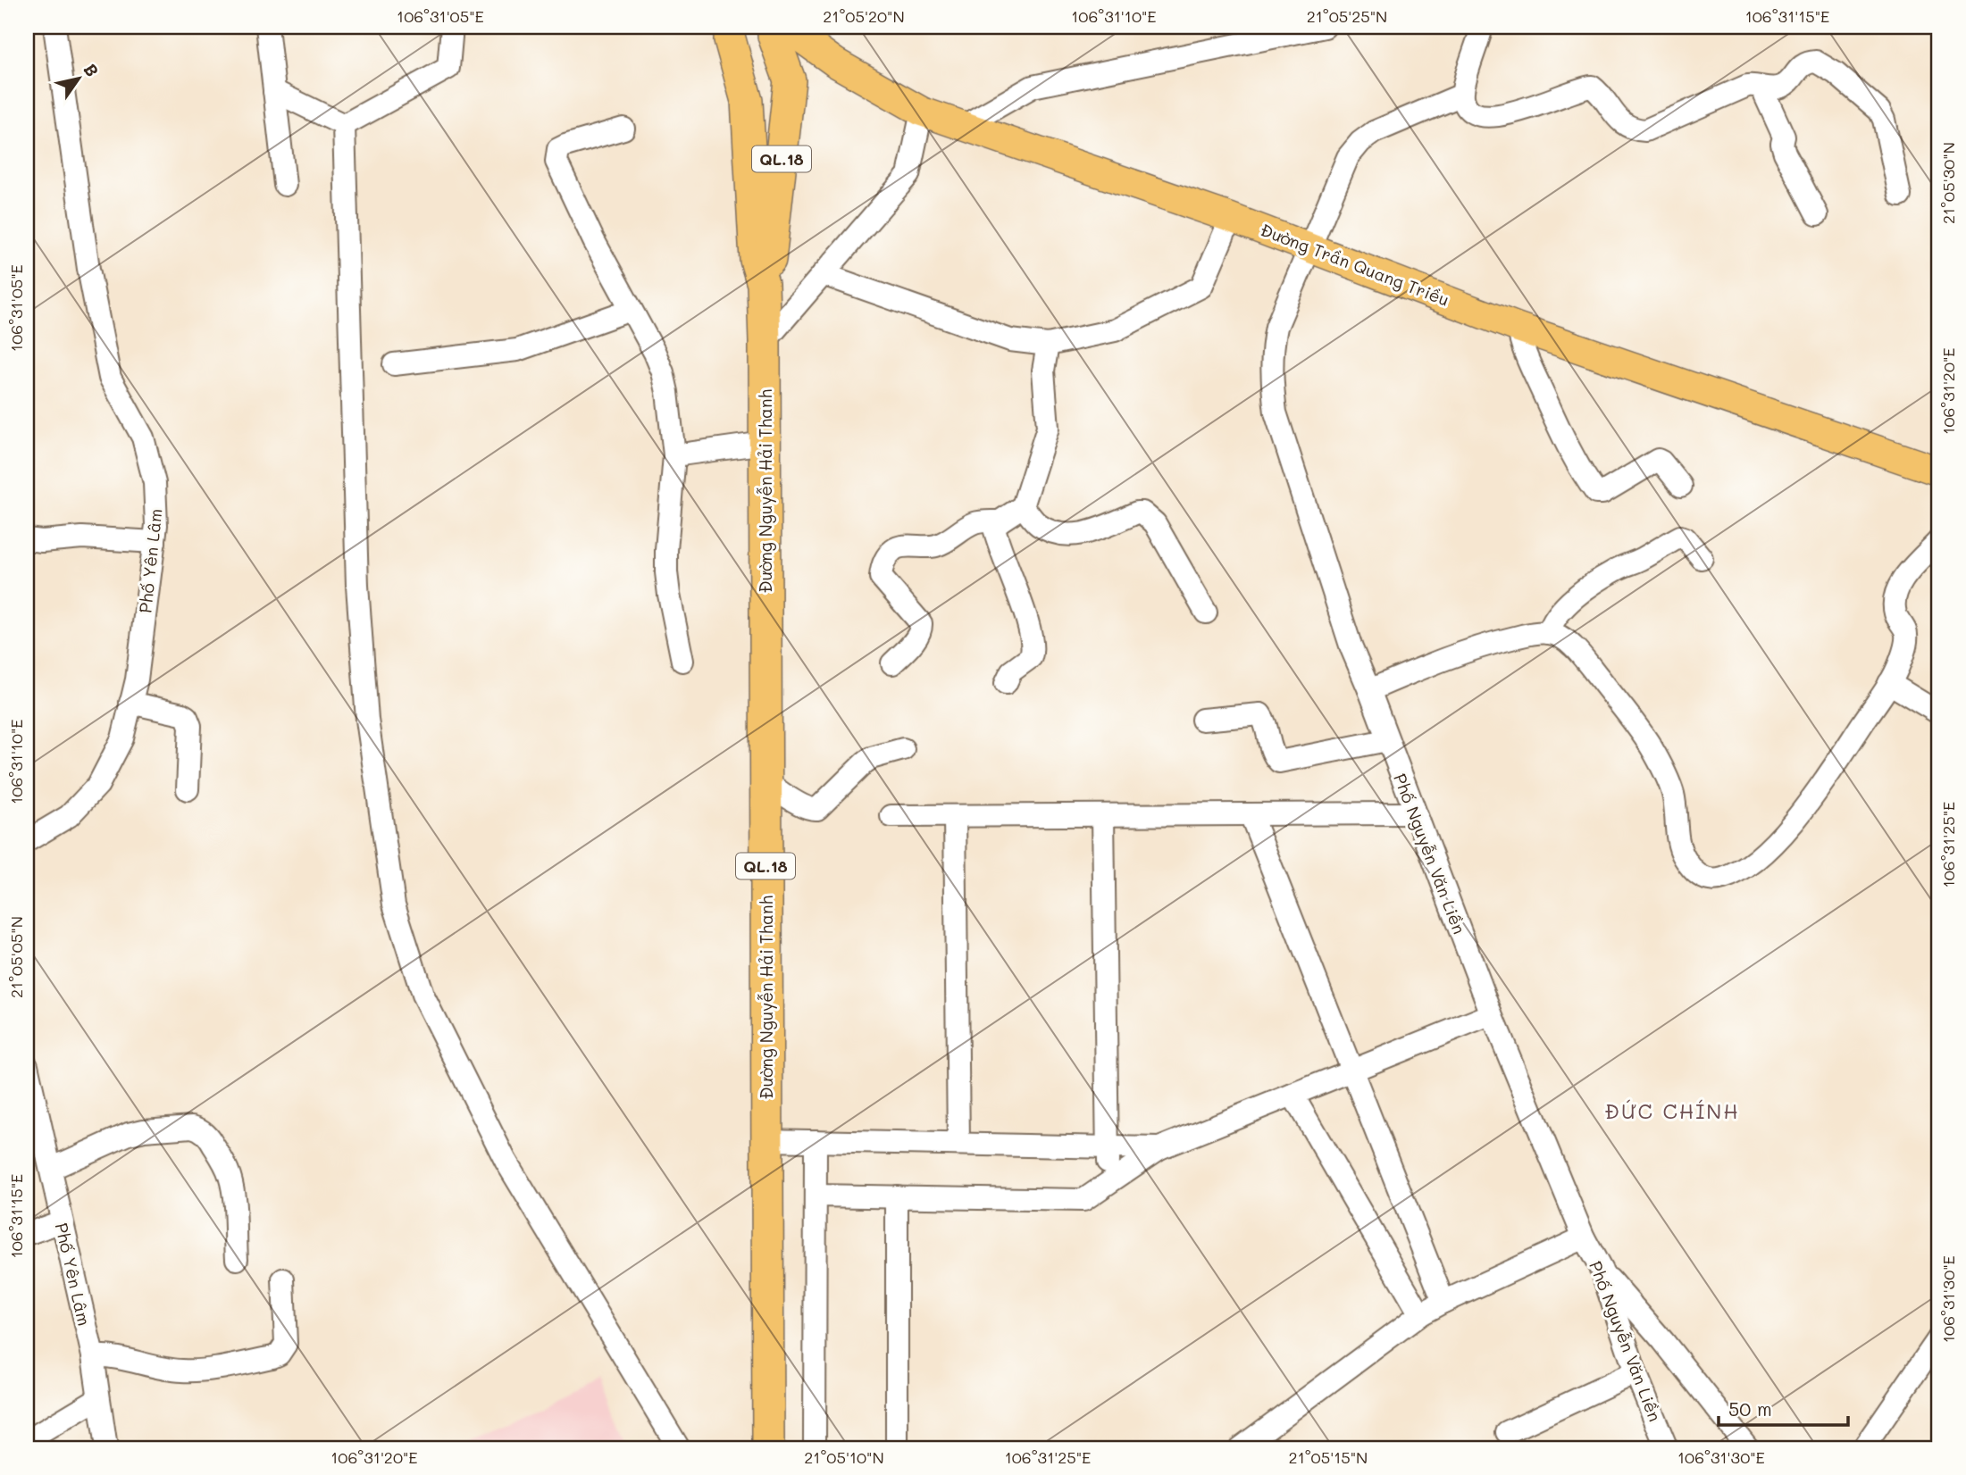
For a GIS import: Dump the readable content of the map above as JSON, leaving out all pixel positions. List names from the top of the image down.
{
  "streets": {
    "highway": ["QL.18", "Đường Nguyễn Hải Thanh"],
    "main road": ["Đường Trần Quang Triều"],
    "street": ["Phố Yên Lâm", "Phố Nguyễn Văn Liền"]
  },
  "crossings": [
    ["Đường Trần Quang Triều", "Đường Nguyễn Hải Thanh"],
    ["Đường Trần Quang Triều", "Phố Nguyễn Văn Liền"]
  ],
  "districts": ["ĐỨC CHÍNH"],
  "scale_bar": "50 m",
  "north": "top right",
  "coordinates": [
    "106°31'05\"E",
    "21°05'20\"N",
    "106°31'10\"E",
    "21°05'25\"N",
    "106°31'15\"E",
    "21°05'30\"N",
    "106°31'20\"E",
    "106°31'25\"E",
    "21°05'05\"N",
    "106°31'30\"E",
    "21°05'10\"N",
    "21°05'15\"N"
  ]
}
